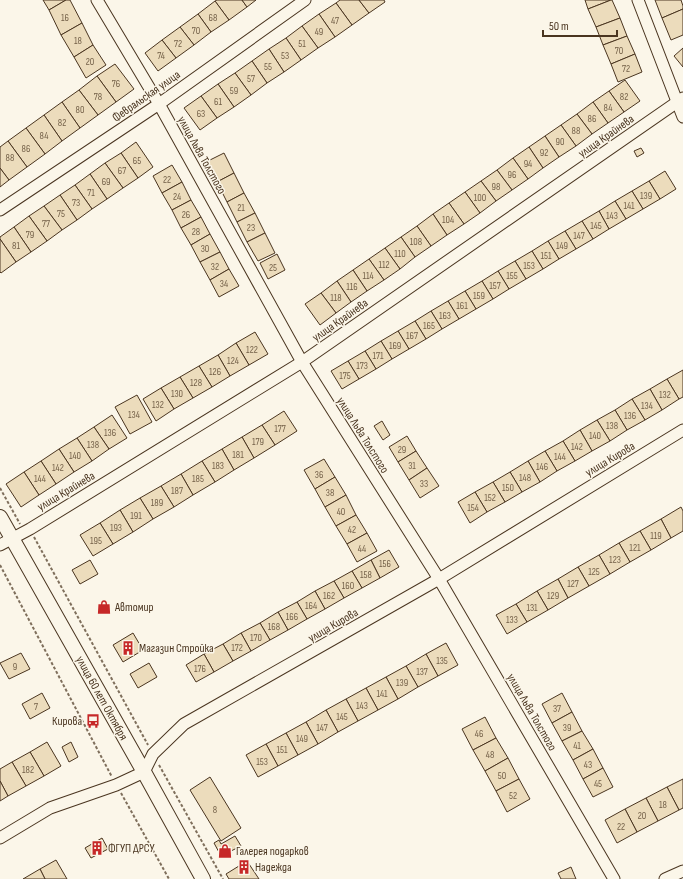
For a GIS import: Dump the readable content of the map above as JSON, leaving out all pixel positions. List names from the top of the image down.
{
  "streets": {
    "main road": ["улица 60 лет Октября"],
    "street": [
      "Февральская улица",
      "улица Крайнева",
      "улица Льва Толстого",
      "улица Кирова"
    ]
  },
  "crossings": [
    ["Февральская улица", "улица Льва Толстого"],
    ["улица Крайнева", "улица Льва Толстого"],
    ["улица Крайнева", "улица 60 лет Октября"],
    ["улица Льва Толстого", "улица Кирова"],
    ["улица Кирова", "улица 60 лет Октября"]
  ],
  "places": {
    "shop": ["Автомир", "Галерея подарков"],
    "building": ["Магазин Стройка", "ФГУП ДРСУ", "Надежда"],
    "bus stop": ["Кирова"]
  },
  "house_numbers": [
    "16",
    "68",
    "47",
    "70",
    "49",
    "18",
    "72",
    "51",
    "70",
    "74",
    "53",
    "20",
    "55",
    "72",
    "57",
    "76",
    "59",
    "78",
    "82",
    "61",
    "84",
    "80",
    "63",
    "86",
    "82",
    "88",
    "84",
    "90",
    "86",
    "92",
    "88",
    "65",
    "94",
    "67",
    "96",
    "22",
    "69",
    "98",
    "71",
    "139",
    "24",
    "100",
    "73",
    "141",
    "21",
    "75",
    "26",
    "143",
    "104",
    "77",
    "145",
    "23",
    "28",
    "79",
    "147",
    "108",
    "81",
    "149",
    "30",
    "110",
    "151",
    "112",
    "153",
    "32",
    "25",
    "114",
    "155",
    "34",
    "157",
    "116",
    "159",
    "118",
    "161",
    "163",
    "165",
    "167",
    "169",
    "122",
    "171",
    "124",
    "173",
    "126",
    "175",
    "128",
    "130",
    "132",
    "132",
    "134",
    "134",
    "136",
    "138",
    "177",
    "136",
    "140",
    "179",
    "138",
    "142",
    "29",
    "181",
    "140",
    "144",
    "183",
    "31",
    "146",
    "142",
    "36",
    "148",
    "144",
    "185",
    "33",
    "150",
    "187",
    "38",
    "152",
    "189",
    "154",
    "40",
    "191",
    "193",
    "42",
    "119",
    "195",
    "121",
    "44",
    "123",
    "156",
    "125",
    "158",
    "127",
    "160",
    "162",
    "129",
    "164",
    "131",
    "166",
    "133",
    "168",
    "170",
    "172",
    "135",
    "9",
    "176",
    "137",
    "139",
    "141",
    "143",
    "7",
    "37",
    "145",
    "147",
    "39",
    "46",
    "149",
    "41",
    "151",
    "48",
    "153",
    "43",
    "182",
    "50",
    "45",
    "52",
    "18",
    "8",
    "20",
    "22"
  ],
  "scale_bar": "50 m"
}
